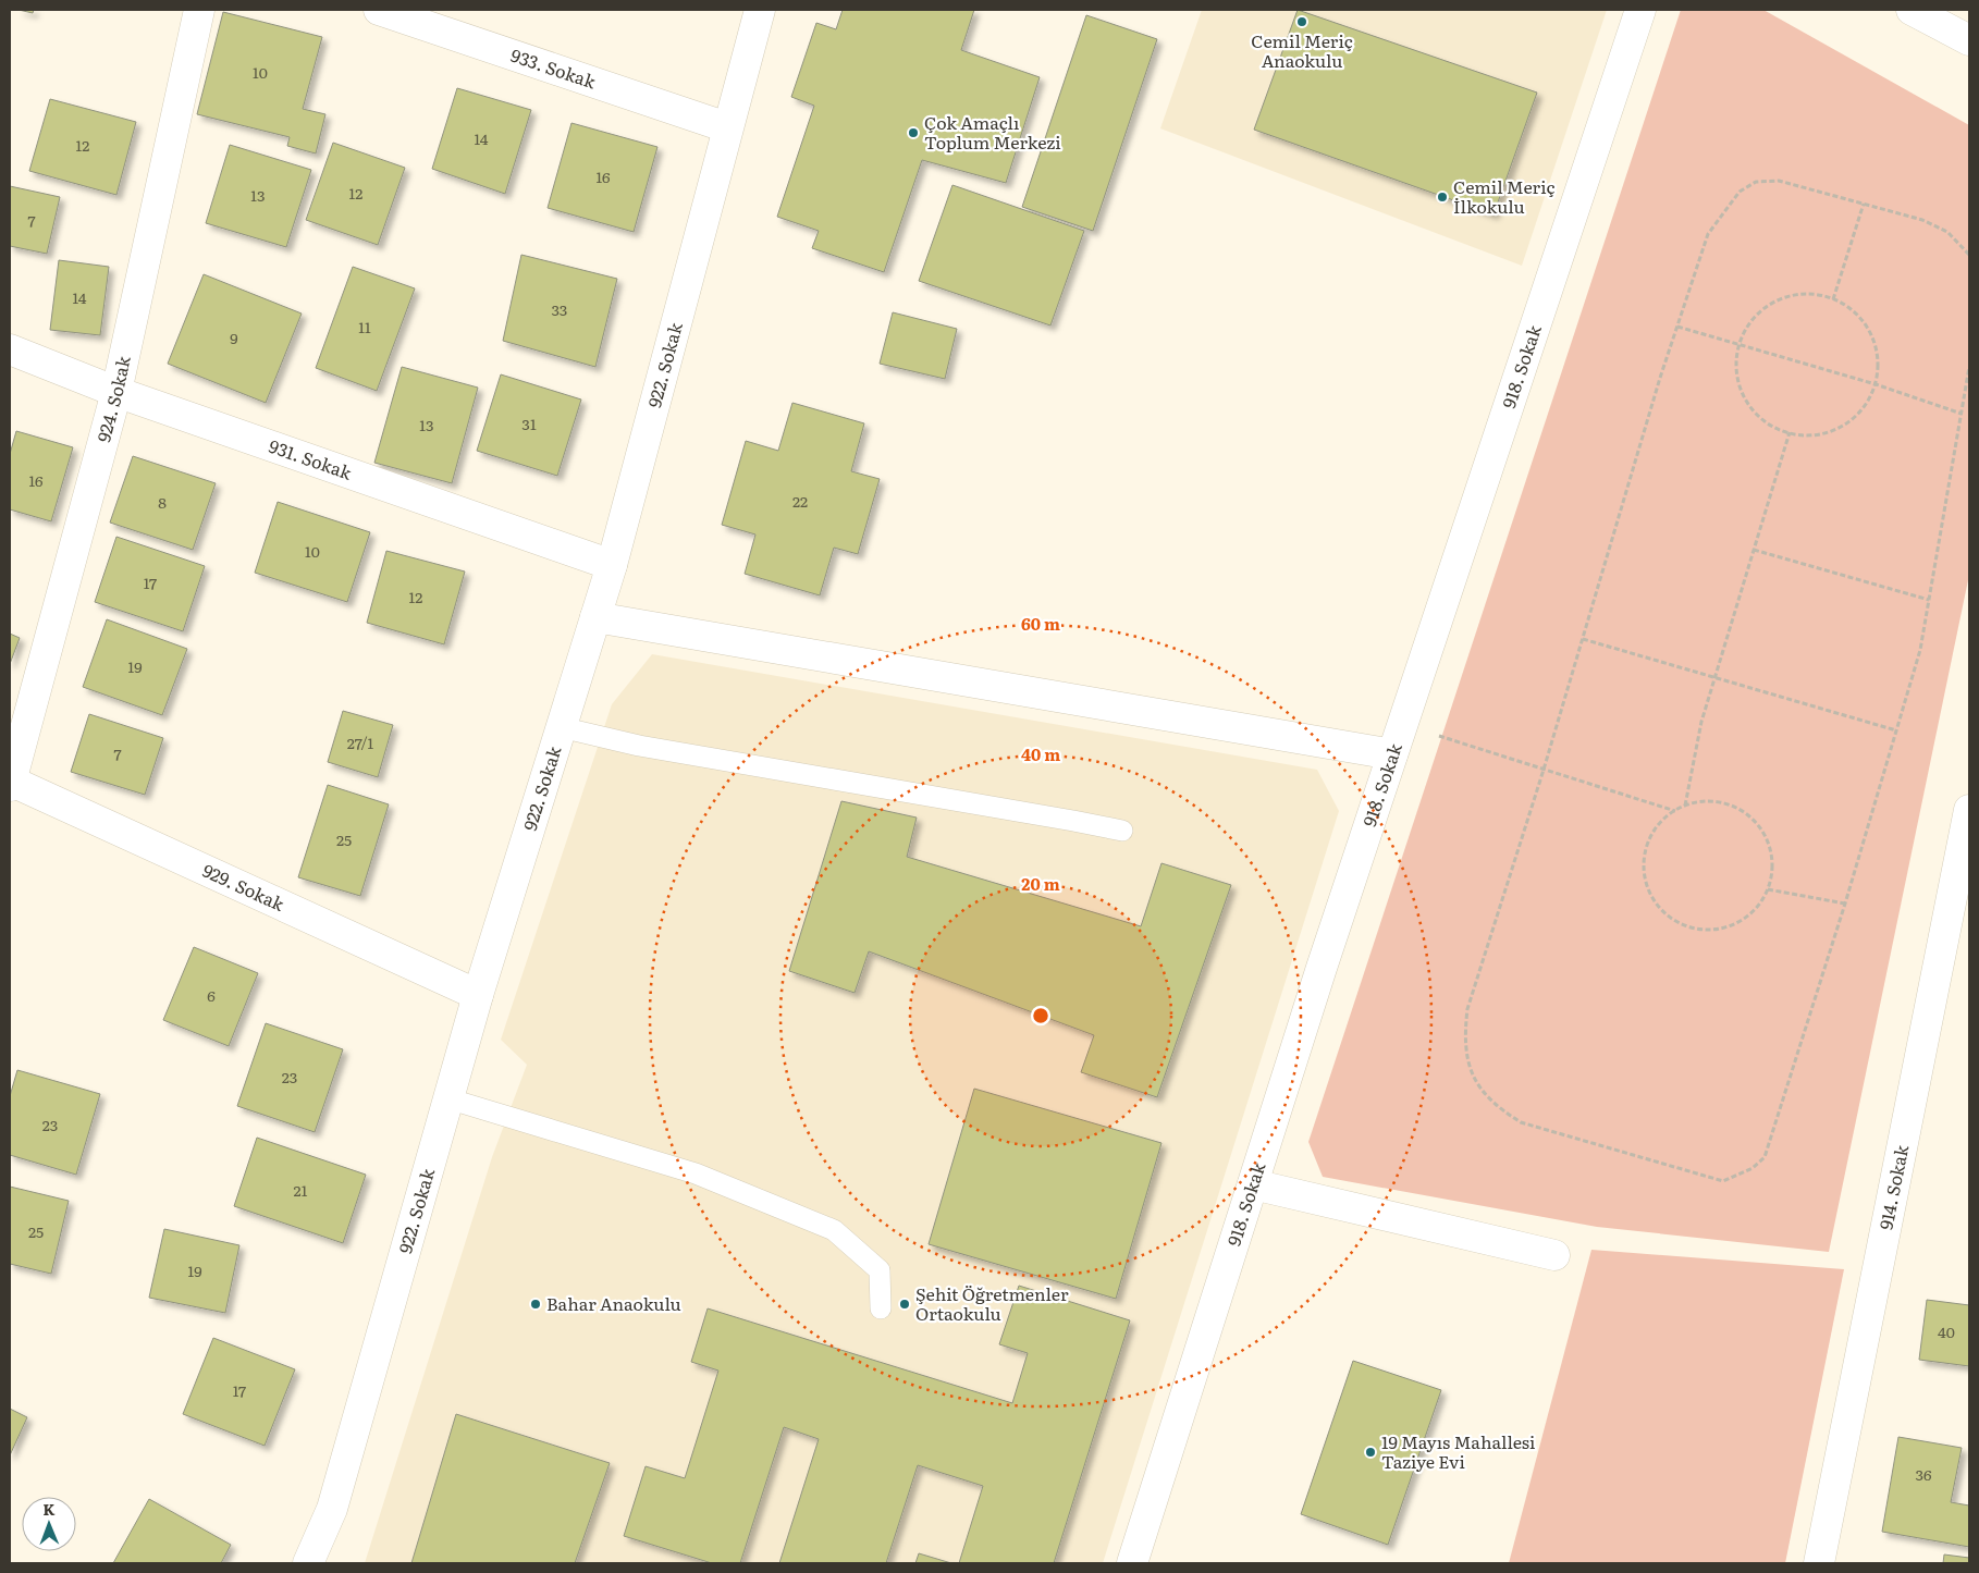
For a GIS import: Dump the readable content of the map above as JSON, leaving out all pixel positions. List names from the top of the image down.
{
  "streets": {
    "street": [
      "933. Sokak",
      "922. Sokak",
      "918. Sokak",
      "924. Sokak",
      "931. Sokak",
      "929. Sokak",
      "914. Sokak"
    ]
  },
  "crossings": [
    ["933. Sokak", "922. Sokak"],
    ["922. Sokak", "931. Sokak"],
    ["922. Sokak", "929. Sokak"],
    ["924. Sokak", "931. Sokak"],
    ["924. Sokak", "929. Sokak"]
  ],
  "places": [
    "Cemil Meriç Anaokulu",
    "Çok Amaçlı Toplum Merkezi",
    "Cemil Meriç İlkokulu",
    "Bahar Anaokulu",
    "Şehit Öğretmenler Ortaokulu",
    "19 Mayıs Mahallesi Taziye Evi"
  ],
  "house_numbers": [
    "10",
    "14",
    "12",
    "16",
    "12",
    "13",
    "7",
    "14",
    "33",
    "11",
    "9",
    "31",
    "13",
    "16",
    "22",
    "8",
    "10",
    "17",
    "12",
    "19",
    "27/1",
    "7",
    "25",
    "6",
    "23",
    "23",
    "21",
    "25",
    "19",
    "40",
    "17",
    "36"
  ],
  "north": "top",
  "rings": ["60 m", "40 m", "20 m"]
}
